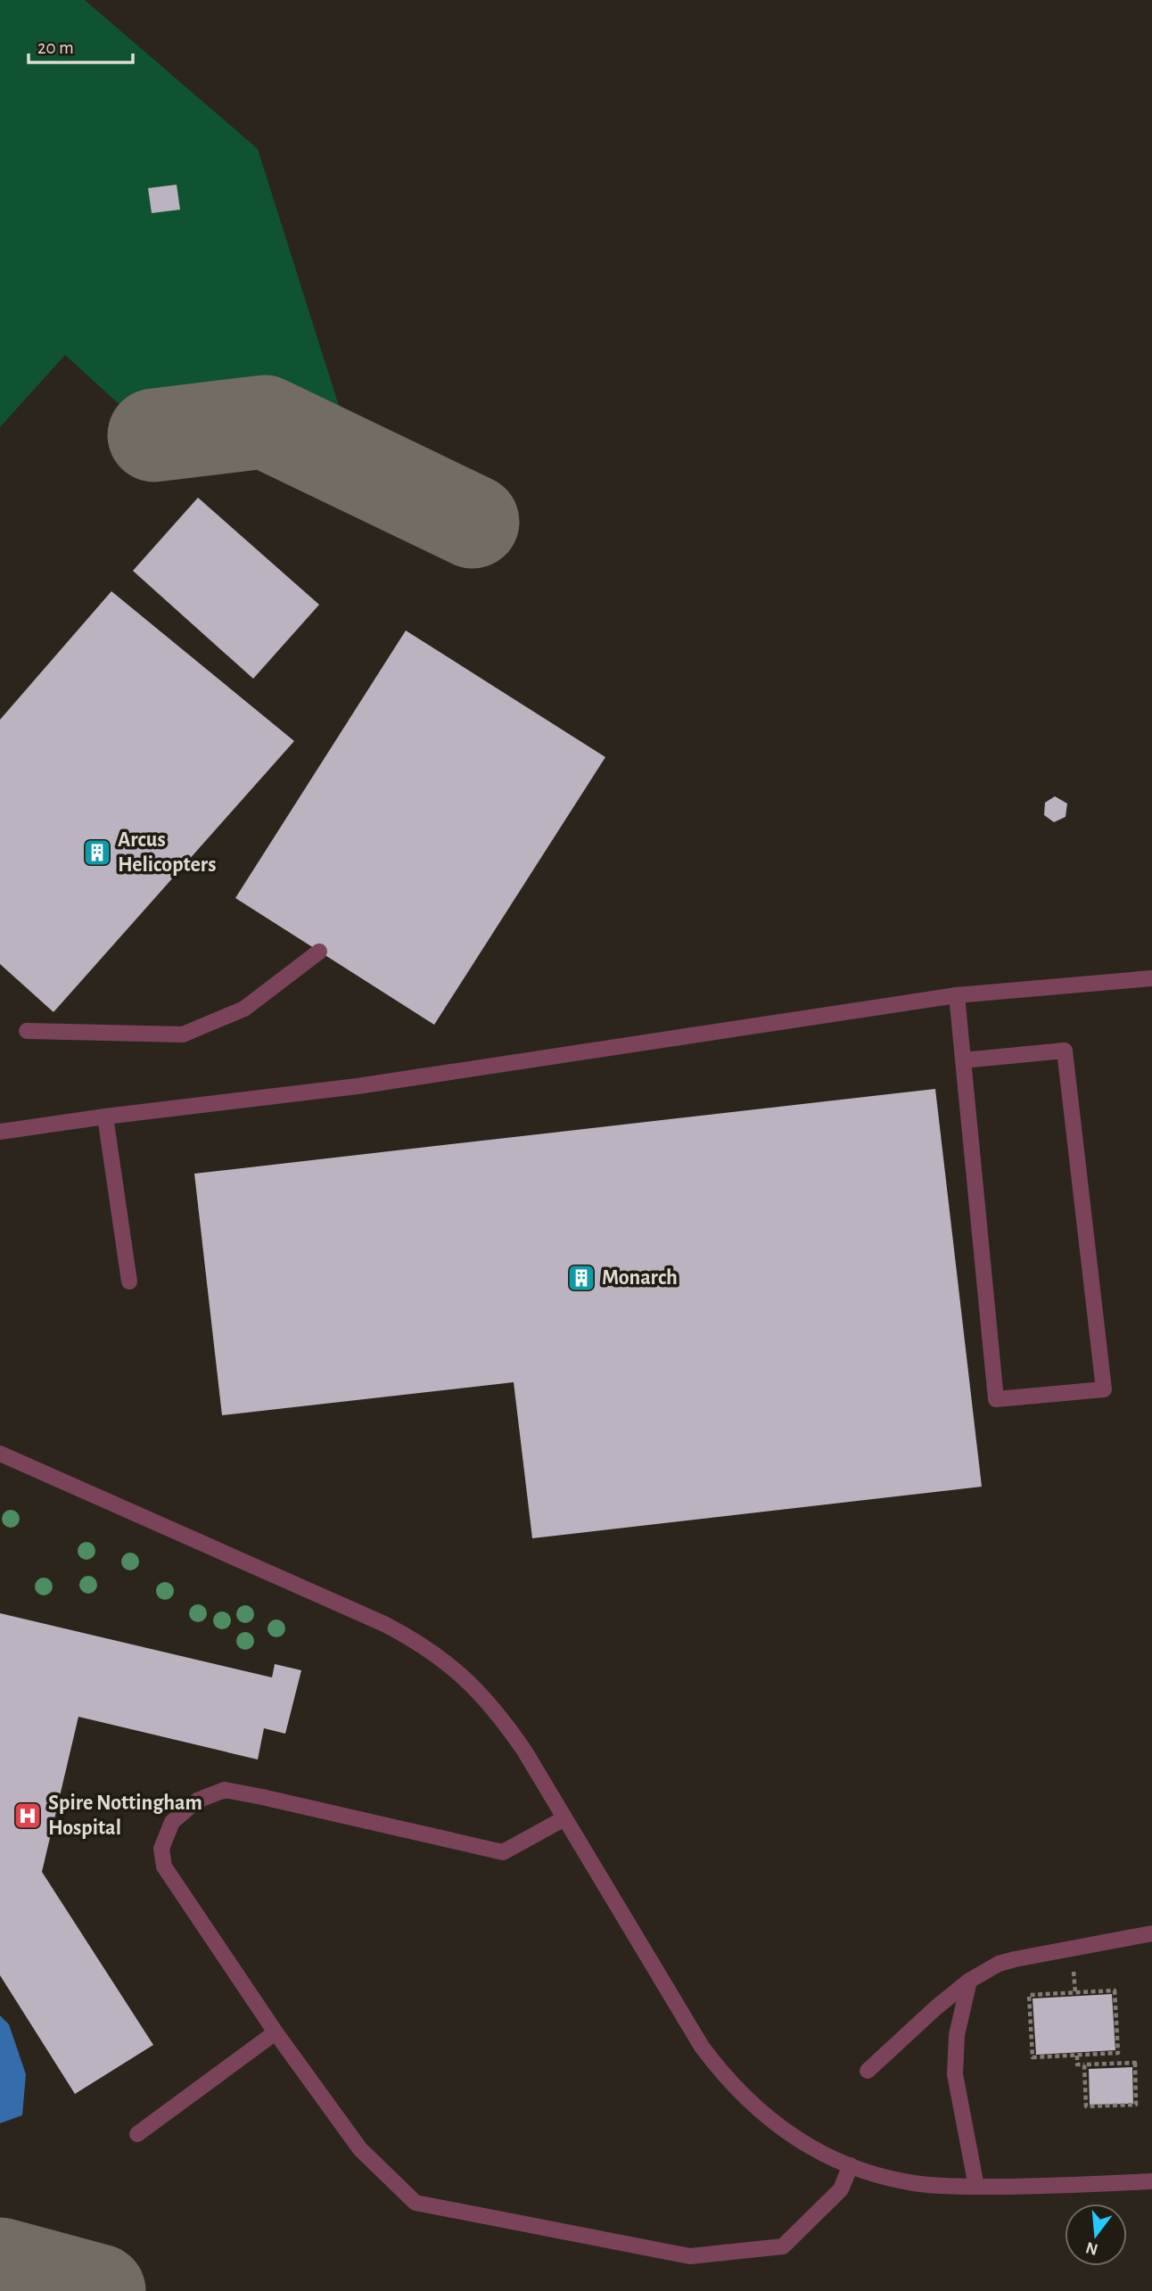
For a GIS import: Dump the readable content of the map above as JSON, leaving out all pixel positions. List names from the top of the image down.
{
  "places": {
    "building": ["Arcus Helicopters", "Monarch"],
    "hospital": ["Spire Nottingham Hospital"]
  },
  "scale_bar": "20 m",
  "north": "bottom"
}
